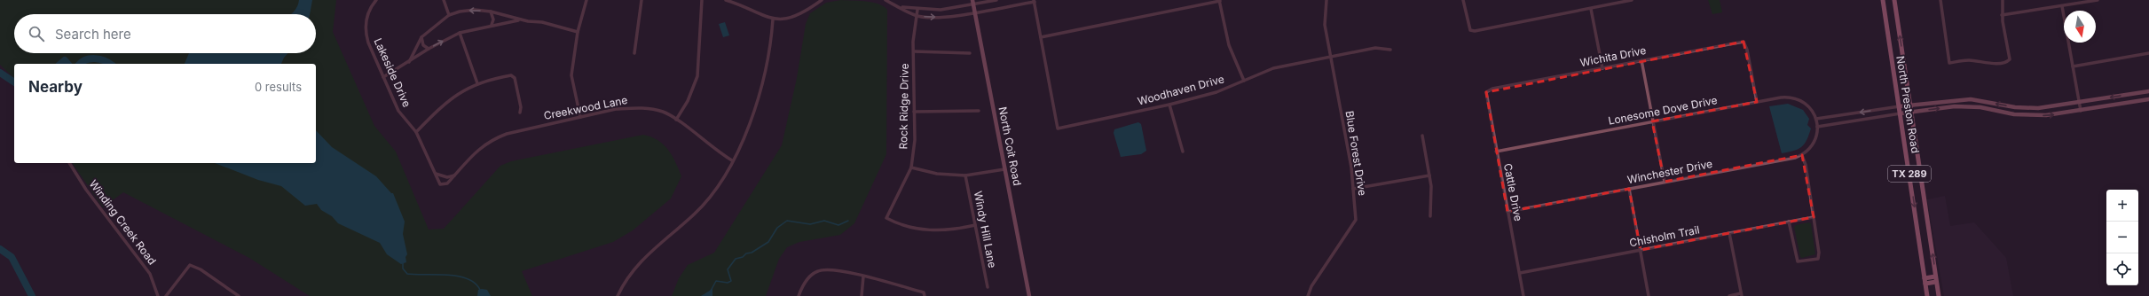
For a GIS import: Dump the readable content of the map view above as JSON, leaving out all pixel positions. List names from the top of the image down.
{
  "streets": {
    "main road": ["North Preston Road", "TX 289"],
    "street": [
      "Wichita Drive",
      "Lakeside Drive",
      "Woodhaven Drive",
      "Rock Ridge Drive",
      "Creekwood Lane",
      "Lonesome Dove Drive",
      "North Coit Road",
      "Blue Forest Drive",
      "Winchester Drive",
      "Cattle Drive",
      "Winding Creek Road",
      "Windy Hill Lane",
      "Chisholm Trail"
    ]
  },
  "crossings": [
    ["Wichita Drive", "Lonesome Dove Drive"],
    ["Wichita Drive", "Cattle Drive"],
    ["Lakeside Drive", "Creekwood Lane"],
    ["Woodhaven Drive", "Blue Forest Drive"],
    ["Rock Ridge Drive", "Windy Hill Lane"],
    ["Lonesome Dove Drive", "Cattle Drive"],
    ["Winchester Drive", "Cattle Drive"],
    ["Cattle Drive", "Chisholm Trail"]
  ],
  "north": "bottom",
  "page": {
    "search": "Search here",
    "heading": ["Nearby", "0 results"],
    "map_buttons": ["+", "−"]
  }
}
